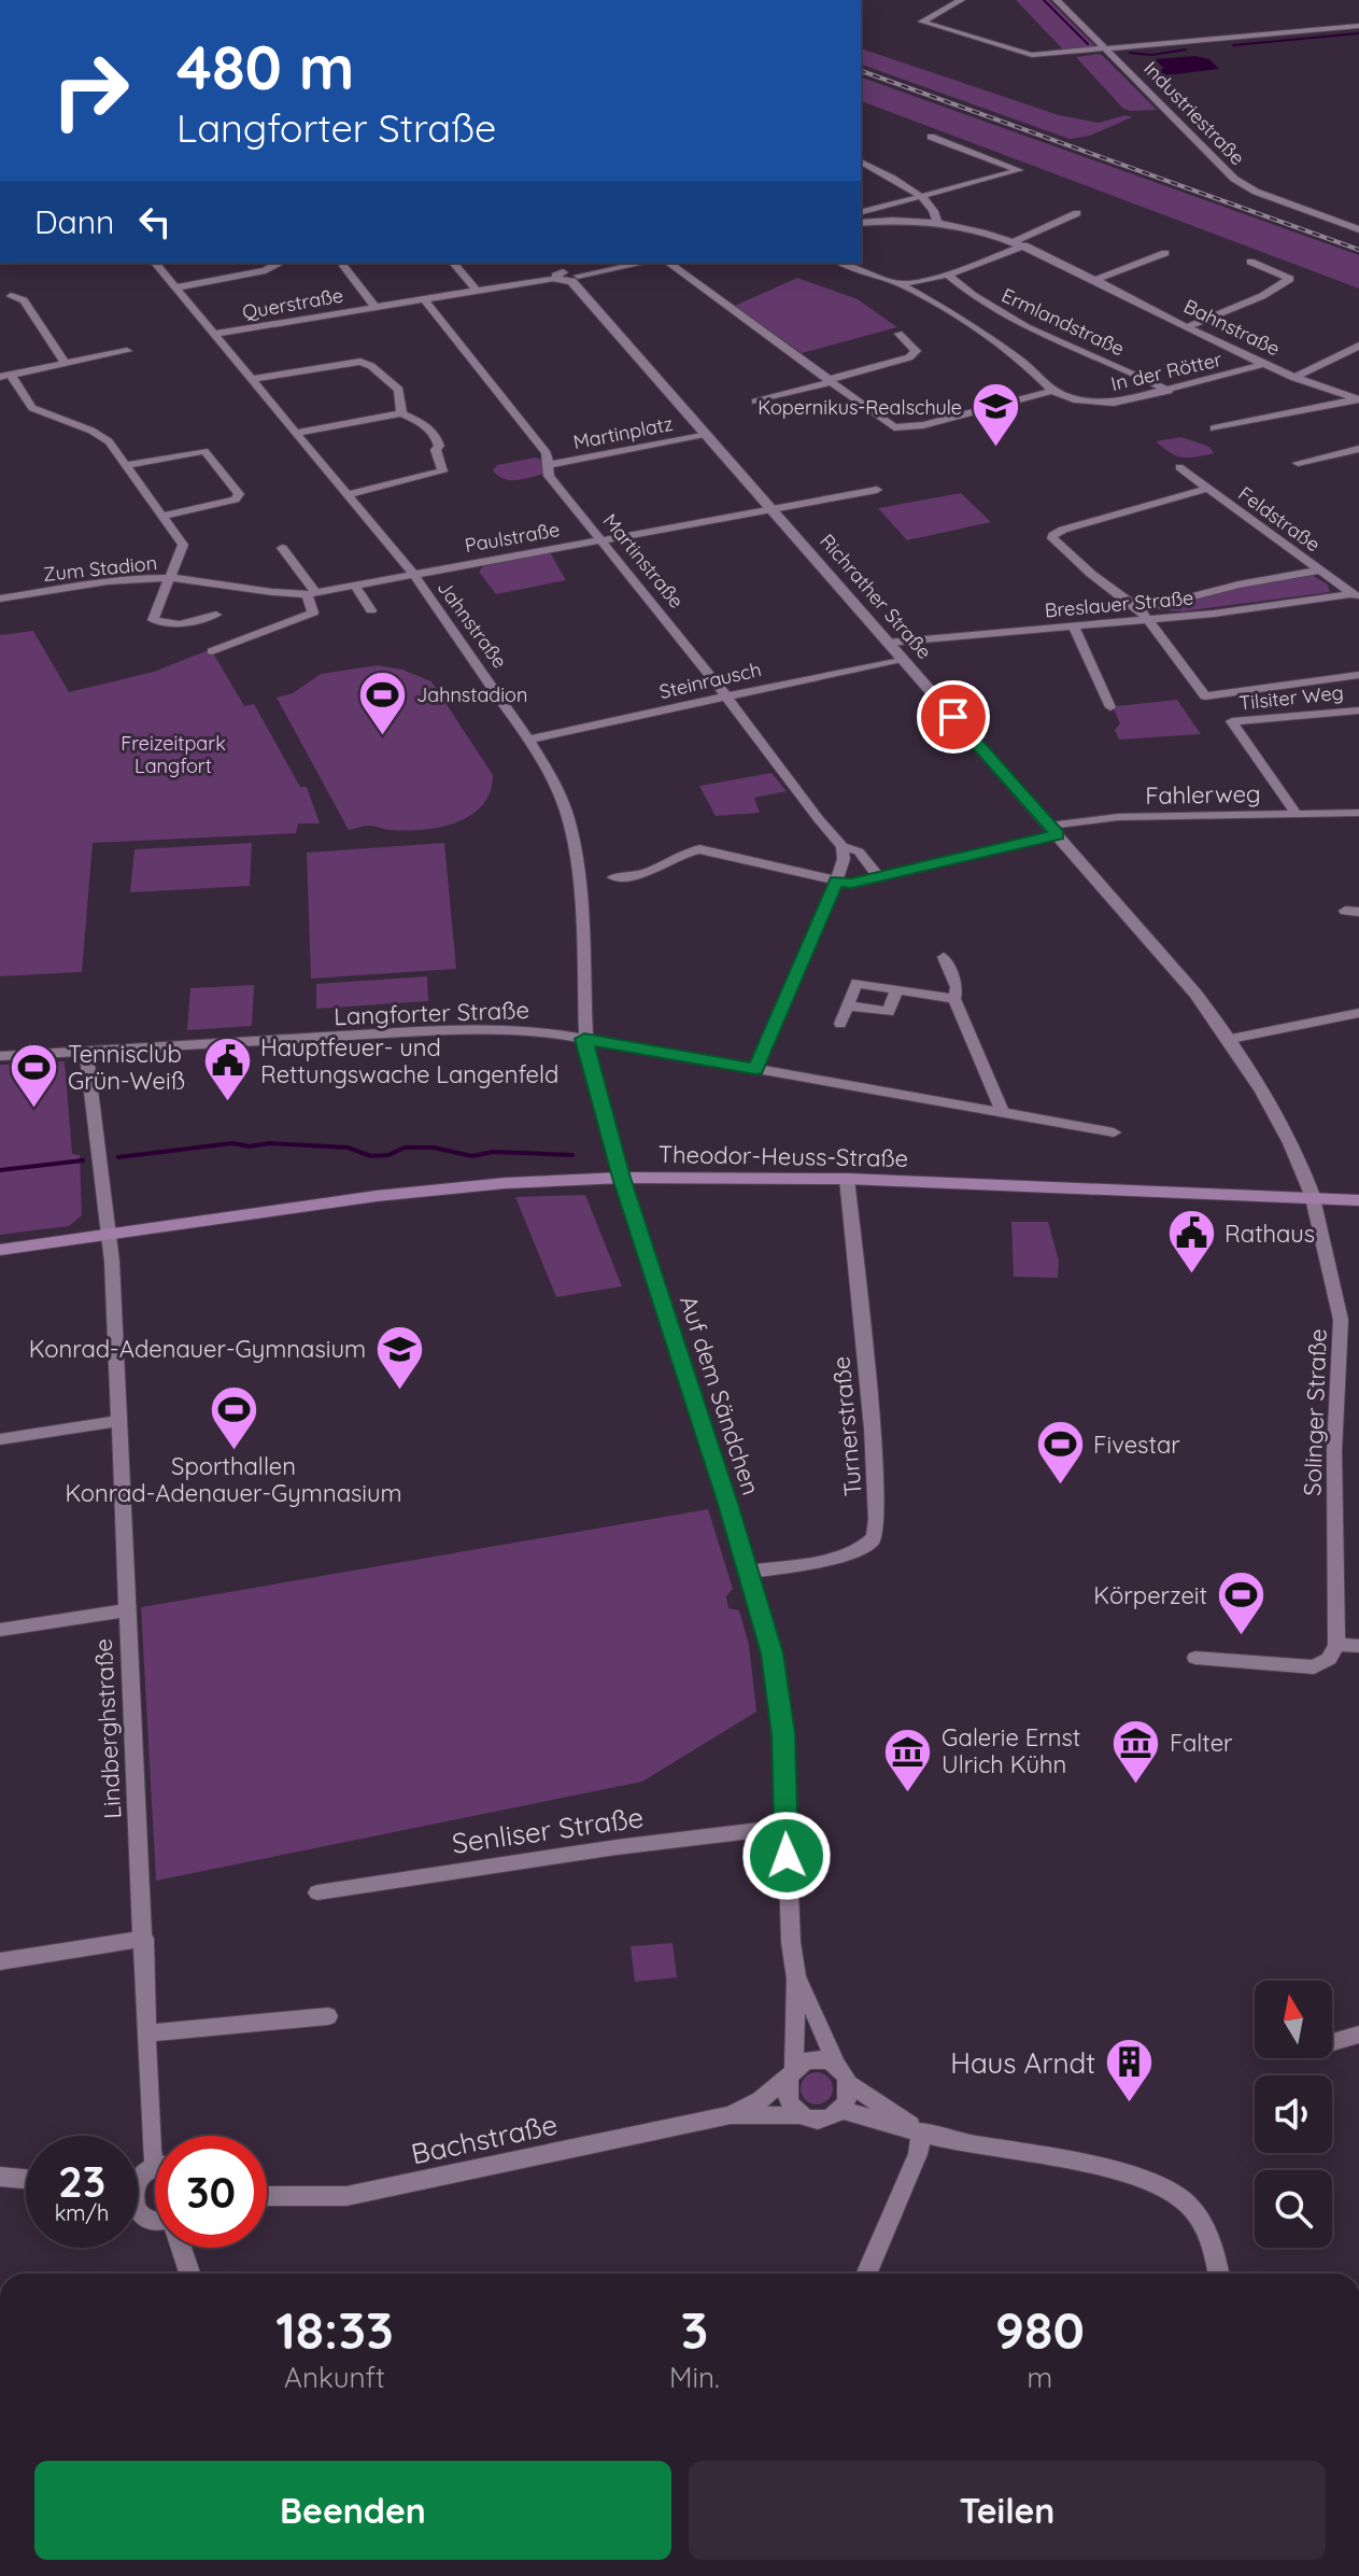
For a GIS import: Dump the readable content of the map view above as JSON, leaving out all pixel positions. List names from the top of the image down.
{
  "streets": {
    "main road": ["Theodor-Heuss-Straße"],
    "street": [
      "Industriestraße",
      "Querstraße",
      "Ermlandstraße",
      "Bahnstraße",
      "In der Rötter",
      "Martinplatz",
      "Feldstraße",
      "Paulstraße",
      "Martinstraße",
      "Zum Stadion",
      "Richrather Straße",
      "Breslauer Straße",
      "Jahnstraße",
      "Steinrausch",
      "Tilsiter Weg",
      "Fahlerweg",
      "Langforter Straße",
      "Auf dem Sändchen",
      "Solinger Straße",
      "Turnerstraße",
      "Lindberghstraße",
      "Senliser Straße",
      "Bachstraße"
    ]
  },
  "crossings": [
    ["Querstraße", "Martinstraße"],
    ["Querstraße", "Richrather Straße"],
    ["Querstraße", "Jahnstraße"],
    ["Ermlandstraße", "In der Rötter"],
    ["Bahnstraße", "In der Rötter"],
    ["Martinplatz", "Martinstraße"],
    ["Martinplatz", "Richrather Straße"],
    ["Feldstraße", "Breslauer Straße"],
    ["Paulstraße", "Martinstraße"],
    ["Paulstraße", "Zum Stadion"],
    ["Paulstraße", "Richrather Straße"],
    ["Paulstraße", "Jahnstraße"],
    ["Martinstraße", "Steinrausch"],
    ["Martinstraße", "Fahlerweg"],
    ["Zum Stadion", "Jahnstraße"],
    ["Richrather Straße", "Breslauer Straße"],
    ["Richrather Straße", "Steinrausch"],
    ["Richrather Straße", "Fahlerweg"],
    ["Richrather Straße", "Theodor-Heuss-Straße"],
    ["Richrather Straße", "Solinger Straße"],
    ["Jahnstraße", "Steinrausch"],
    ["Jahnstraße", "Langforter Straße"],
    ["Jahnstraße", "Auf dem Sändchen"],
    ["Tilsiter Weg", "Fahlerweg"],
    ["Langforter Straße", "Auf dem Sändchen"],
    ["Langforter Straße", "Lindberghstraße"],
    ["Theodor-Heuss-Straße", "Auf dem Sändchen"],
    ["Theodor-Heuss-Straße", "Solinger Straße"],
    ["Theodor-Heuss-Straße", "Turnerstraße"],
    ["Theodor-Heuss-Straße", "Lindberghstraße"],
    ["Auf dem Sändchen", "Turnerstraße"],
    ["Auf dem Sändchen", "Senliser Straße"],
    ["Auf dem Sändchen", "Bachstraße"]
  ],
  "parks": ["Freizeitpark Langfort"],
  "places": {
    "school or university": ["Kopernikus-Realschule", "Konrad-Adenauer-Gymnasium"],
    "sports": [
      "Jahnstadion",
      "Tennisclub Grün-Weiß",
      "Sporthallen Konrad-Adenauer-Gymnasium",
      "Fivestar",
      "Körperzeit"
    ],
    "public building": ["Hauptfeuer- und Rettungswache Langenfeld", "Rathaus"],
    "museum": ["Falter", "Galerie Ernst Ulrich Kühn"],
    "building": ["Haus Arndt"]
  },
  "north": "top",
  "page": {
    "turn": ["480 m", "Langforter Straße"],
    "then": "Dann",
    "speed": "23 km/h",
    "limit": "30",
    "eta": [
      "18:33",
      "Ankunft",
      "3",
      "Min.",
      "980",
      "m"
    ],
    "buttons": ["Beenden", "Teilen"]
  }
}
